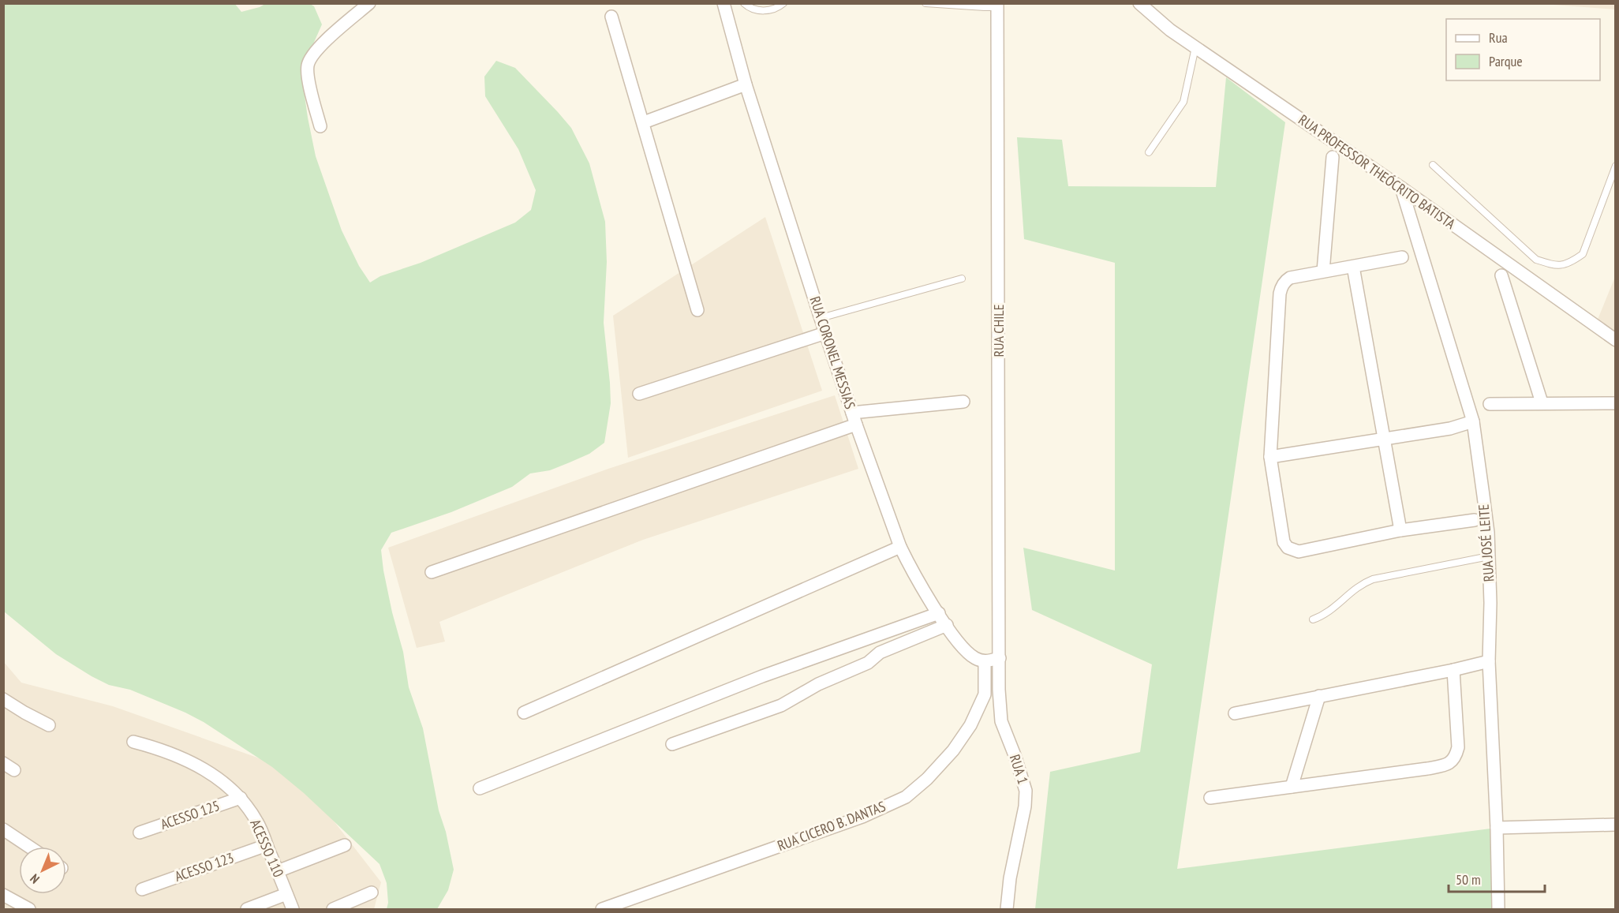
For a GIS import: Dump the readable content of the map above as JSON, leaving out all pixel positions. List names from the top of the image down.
{
  "streets": {
    "street": [
      "RUA PROFESSOR THEÓCRITO BATISTA",
      "RUA CHILE",
      "RUA CORONEL MESSIAS",
      "RUA JOSÉ LEITE",
      "RUA 1",
      "ACESSO 125",
      "RUA CICERO B. DANTAS",
      "ACESSO 110",
      "ACESSO 123"
    ]
  },
  "crossings": [
    ["RUA PROFESSOR THEÓCRITO BATISTA", "RUA JOSÉ LEITE"],
    ["RUA CHILE", "RUA 1"],
    ["RUA CORONEL MESSIAS", "RUA CICERO B. DANTAS"],
    ["ACESSO 125", "ACESSO 110"],
    ["ACESSO 110", "ACESSO 123"]
  ],
  "legend": ["Rua", "Parque"],
  "scale_bar": "50 m",
  "north": "bottom left"
}
